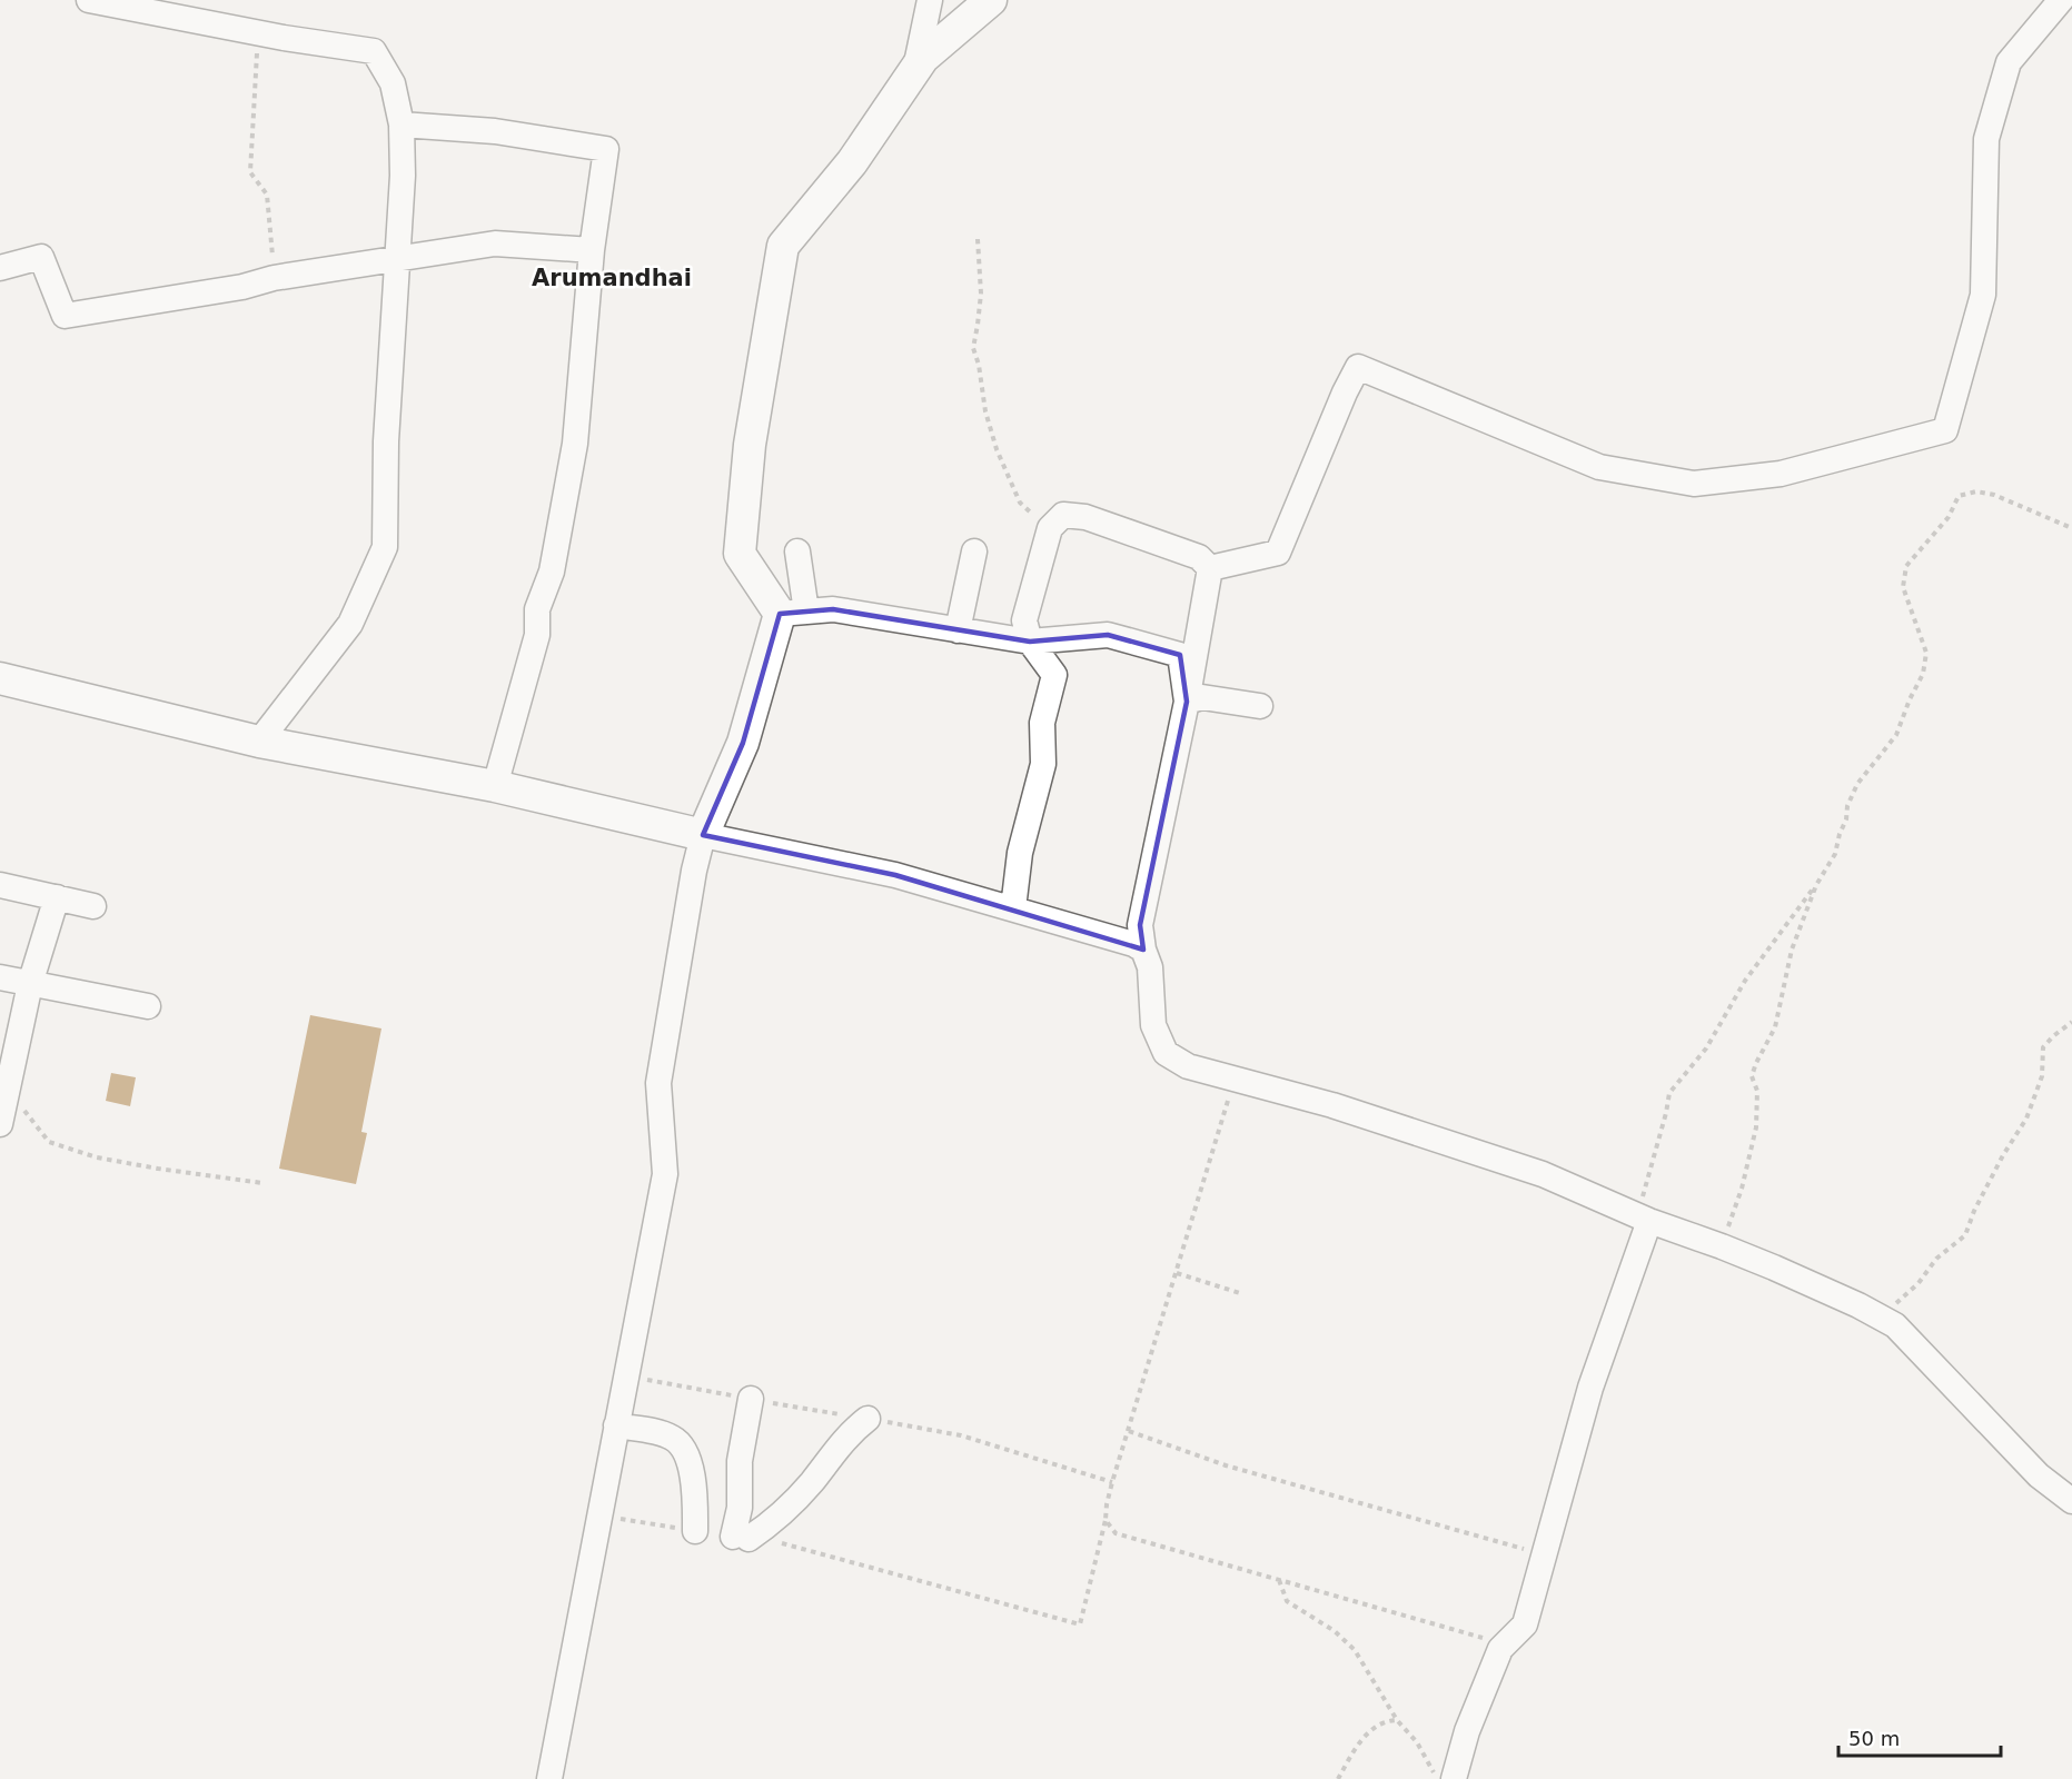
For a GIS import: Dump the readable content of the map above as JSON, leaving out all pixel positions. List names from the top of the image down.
{
  "districts": ["Arumandhai"],
  "scale_bar": "50 m"
}
